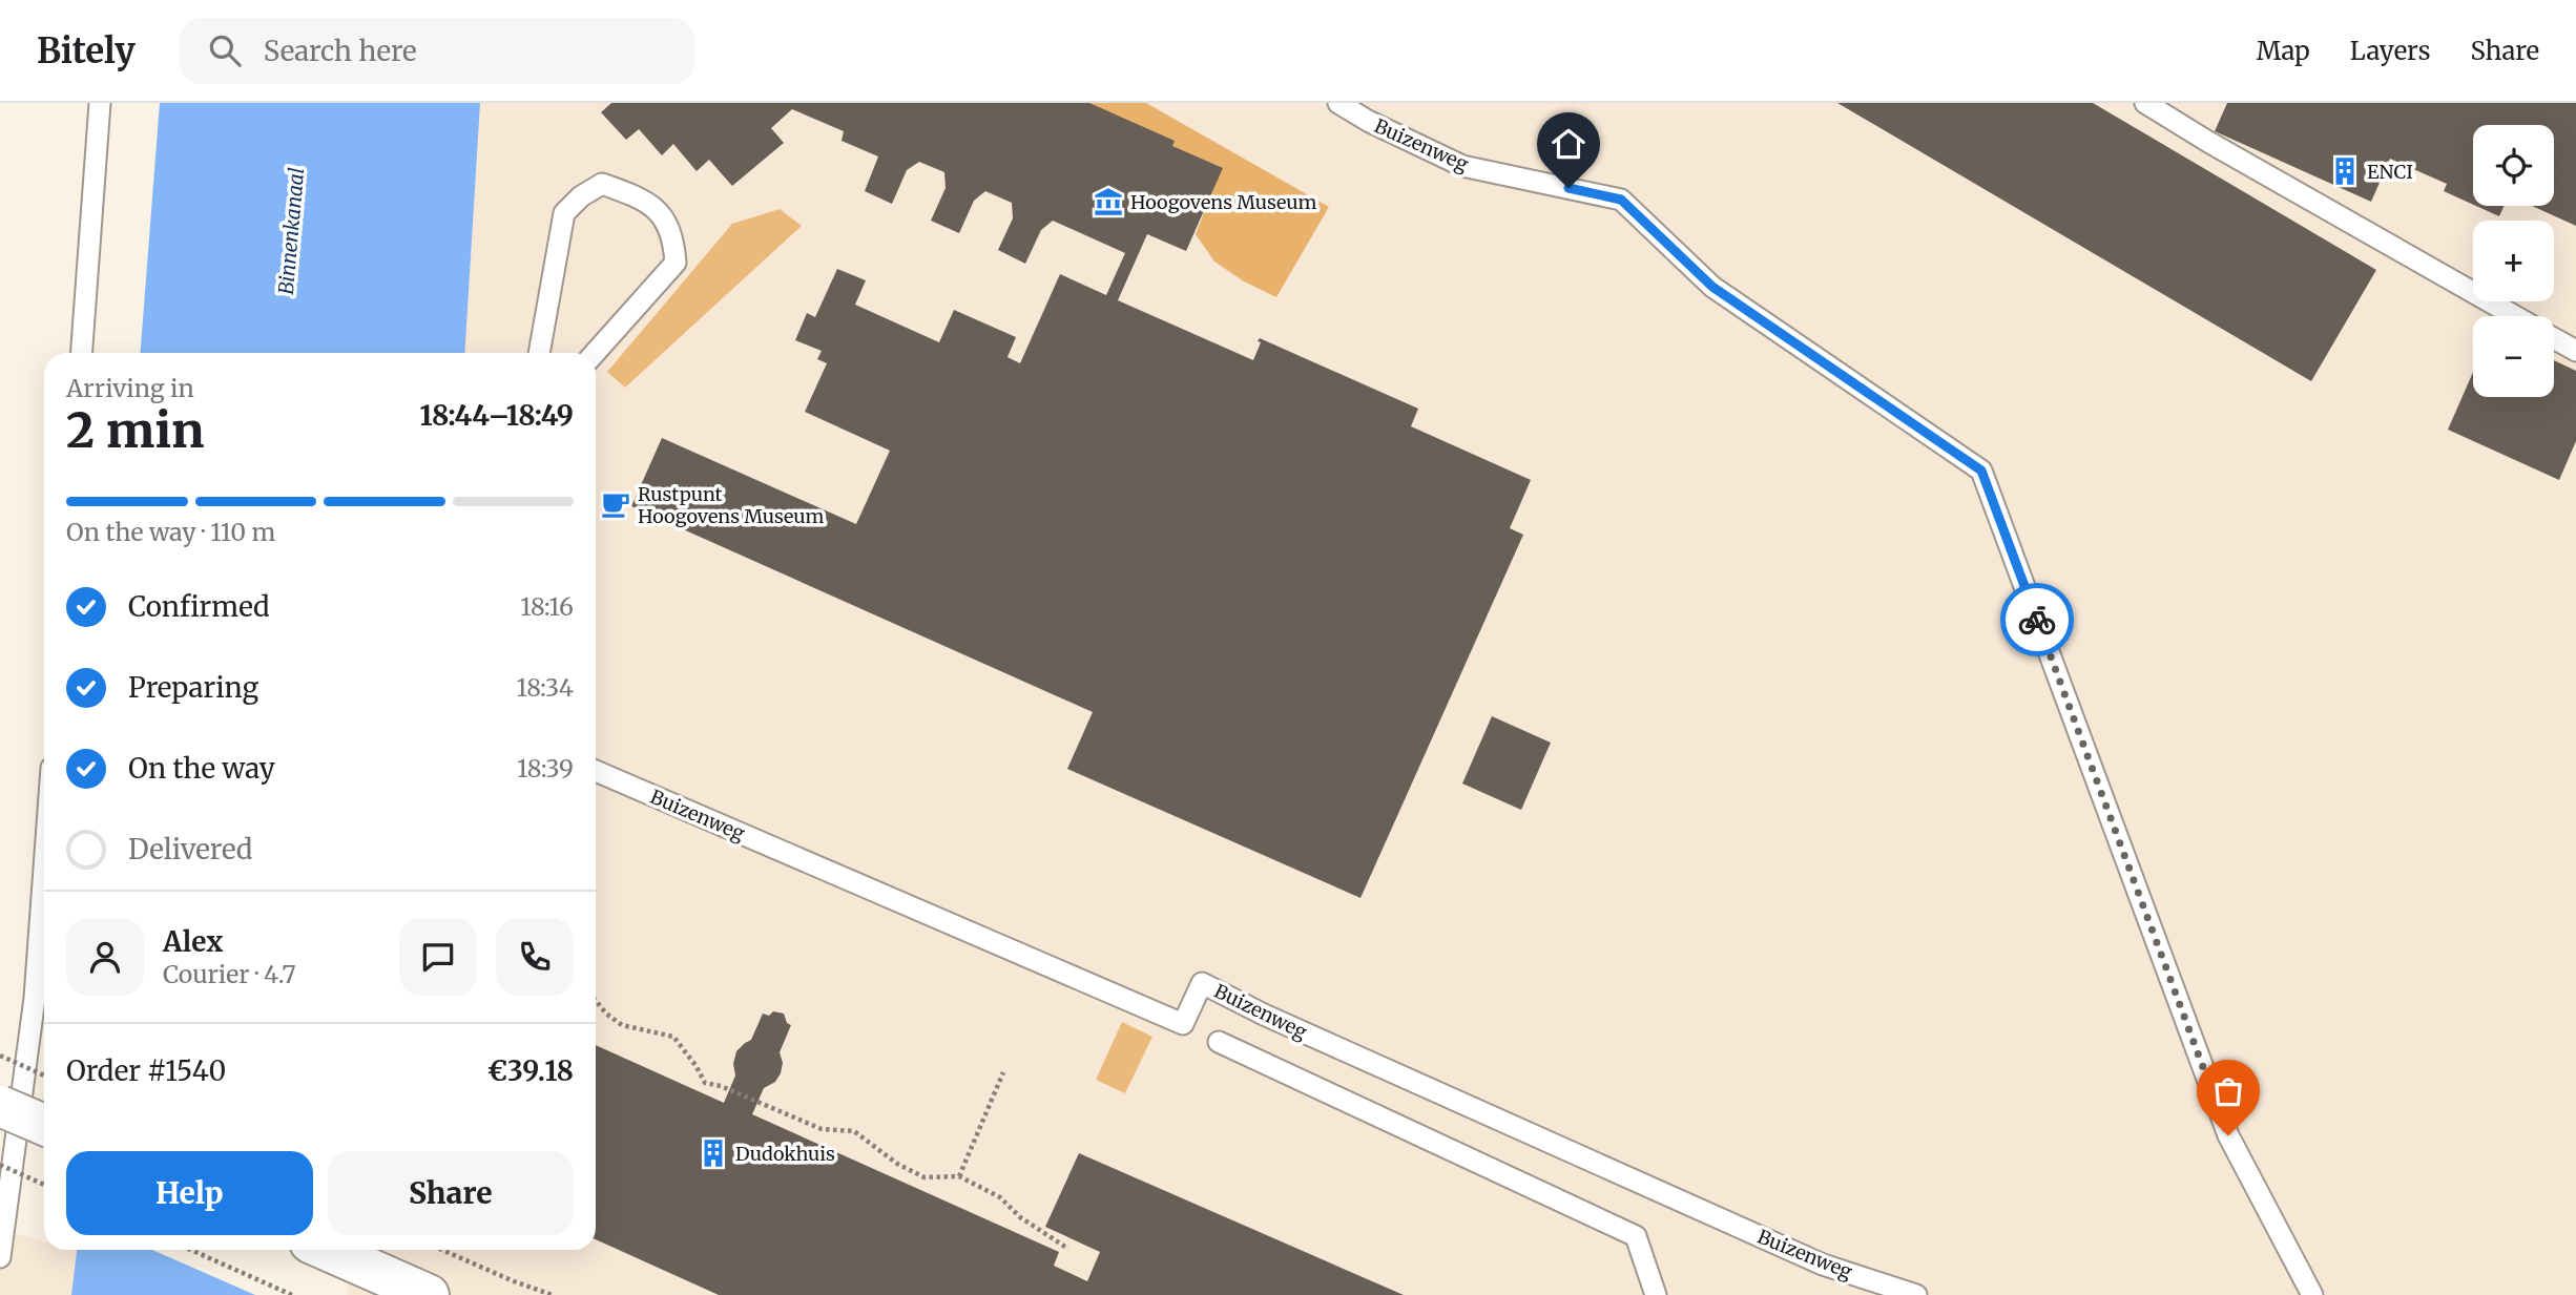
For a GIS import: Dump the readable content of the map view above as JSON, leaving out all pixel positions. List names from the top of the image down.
{
  "streets": {
    "lane": ["Buizenweg"]
  },
  "water": ["Binnenkanaal"],
  "places": {
    "building": ["ENCI", "Dudokhuis"],
    "museum": ["Hoogovens Museum"],
    "cafe": ["Rustpunt Hoogovens Museum"]
  },
  "page": {
    "header": "Bitely",
    "search": "Search here",
    "nav": ["Map", "Layers", "Share"],
    "map_buttons": ["+", "−"],
    "heading": ["2 min", "Arriving in", "18:44–18:49"],
    "panel": [
      "Alex",
      "Courier · 4.7",
      "Order #1540",
      "€39.18"
    ],
    "bar": "On the way · 110 m",
    "list": [
      ["Confirmed", "18:16"],
      ["Preparing", "18:34"],
      ["On the way", "18:39"],
      "Delivered"
    ],
    "buttons": ["Help", "Share"]
  }
}
